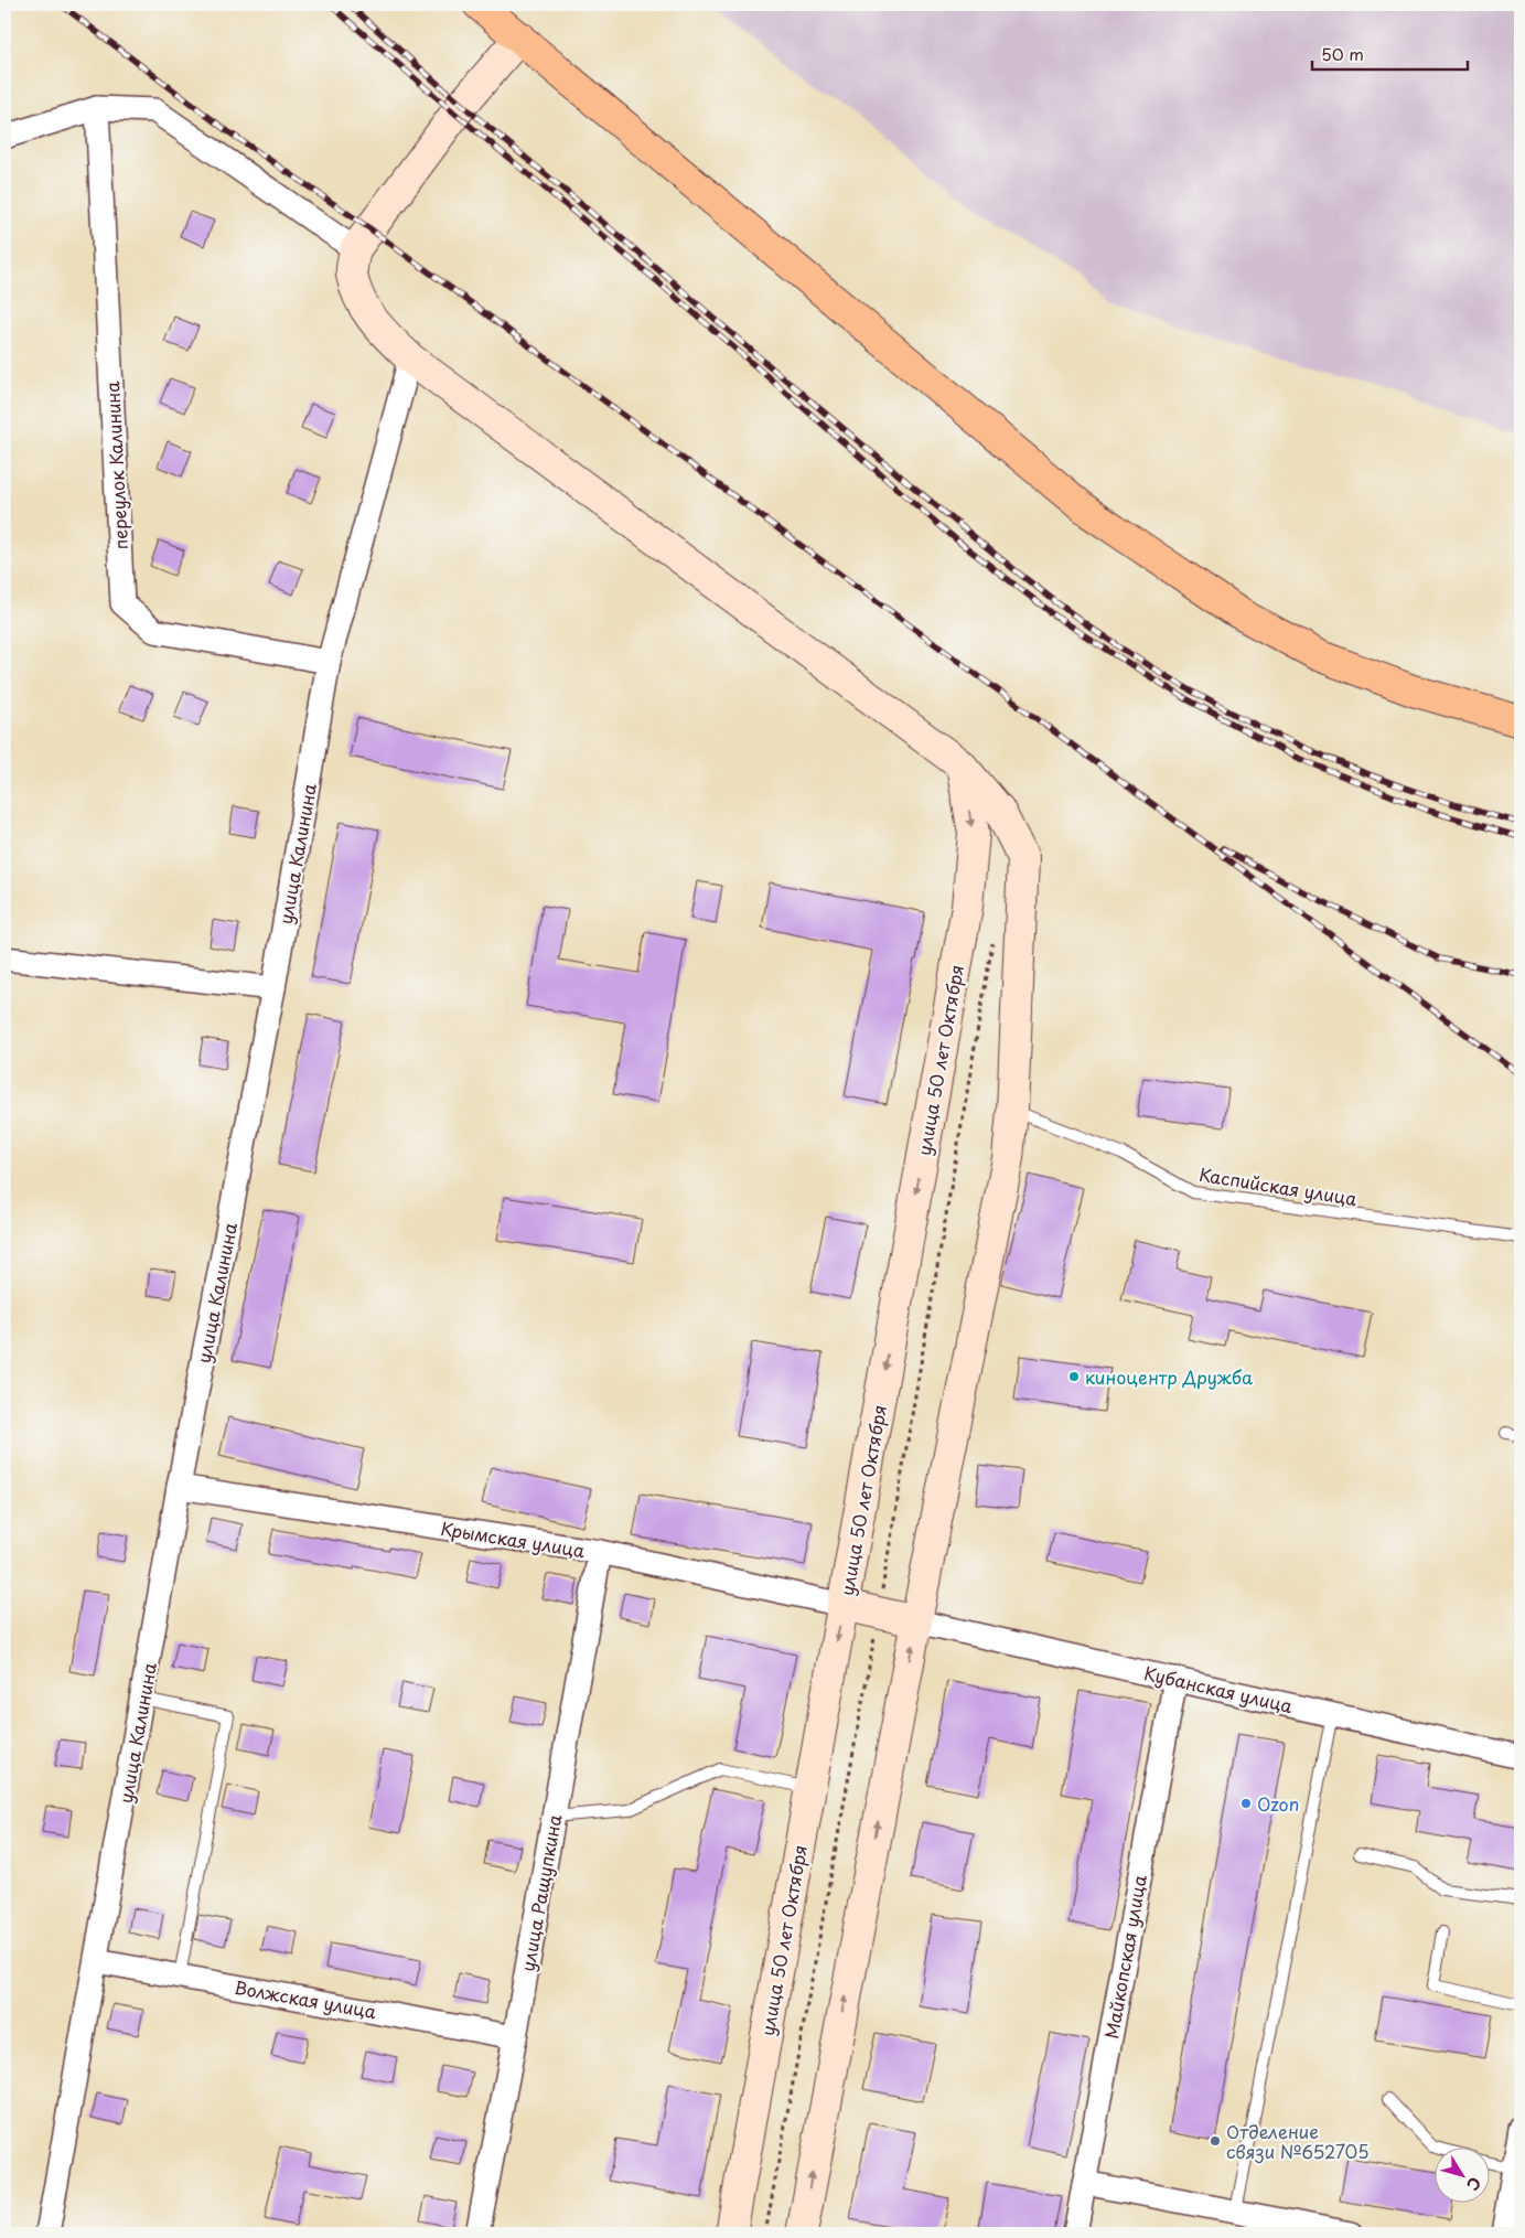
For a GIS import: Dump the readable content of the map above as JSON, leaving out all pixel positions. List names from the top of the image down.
{
  "streets": {
    "street": [
      "переулок Калинина",
      "улица Калинина",
      "улица 50 лет Октября",
      "Крымская улица",
      "Кубанская улица",
      "улица Ращупкина",
      "Майкопская улица",
      "Волжская улица"
    ],
    "lane": ["Каспийская улица"]
  },
  "crossings": [
    ["переулок Калинина", "улица Калинина"],
    ["улица Калинина", "Крымская улица"],
    ["улица Калинина", "Волжская улица"],
    ["улица 50 лет Октября", "Крымская улица"],
    ["Крымская улица", "улица Ращупкина"],
    ["Кубанская улица", "Майкопская улица"],
    ["улица Ращупкина", "Волжская улица"]
  ],
  "places": ["киноцентр Дружба", "Ozon", "Отделение связи №652705"],
  "scale_bar": "50 m",
  "north": "bottom right"
}
